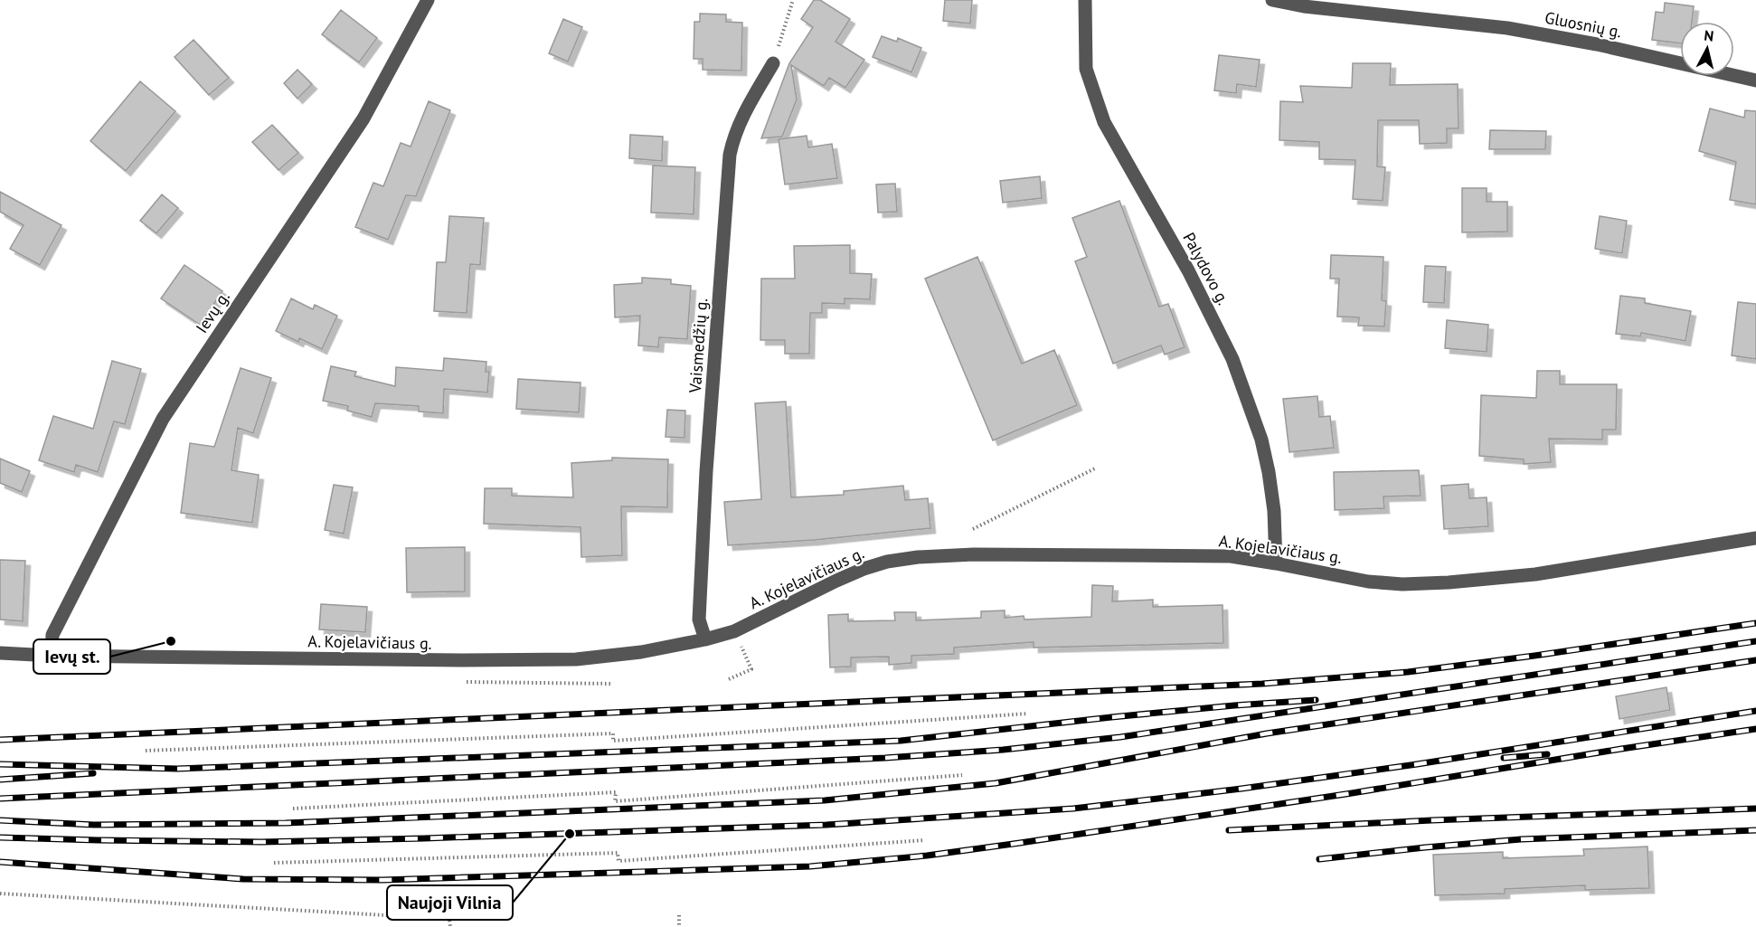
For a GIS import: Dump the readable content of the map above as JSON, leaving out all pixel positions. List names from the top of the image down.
{
  "streets": {
    "street": [
      "Gluosnių g.",
      "Palydovo g.",
      "Ievų g.",
      "Vaismedžių g.",
      "A. Kojelavičiaus g."
    ]
  },
  "crossings": [
    ["Palydovo g.", "A. Kojelavičiaus g."],
    ["Ievų g.", "A. Kojelavičiaus g."],
    ["Vaismedžių g.", "A. Kojelavičiaus g."]
  ],
  "places": ["Ievų st.", "Naujoji Vilnia"],
  "north": "top"
}
